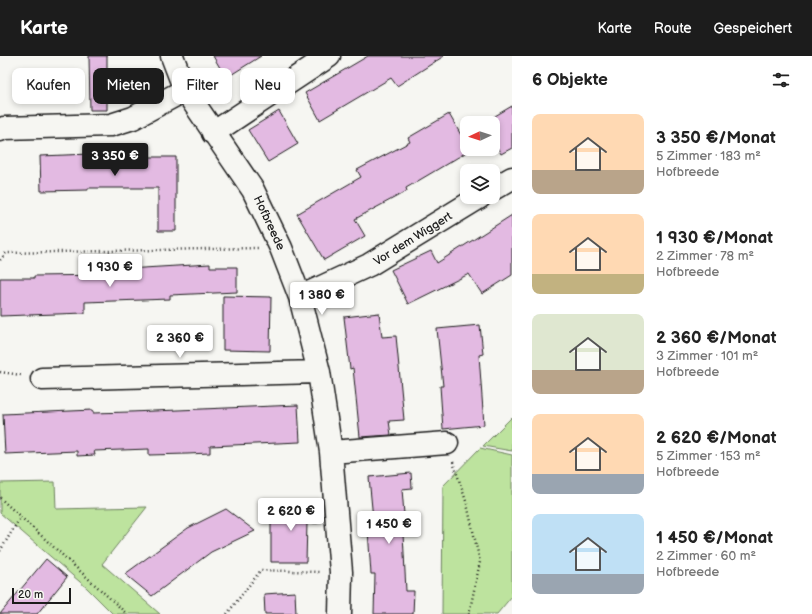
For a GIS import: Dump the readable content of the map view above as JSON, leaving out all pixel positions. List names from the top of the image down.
{
  "streets": {
    "street": ["Hofbreede", "Vor dem Wiggert"]
  },
  "crossings": [
    ["Hofbreede", "Vor dem Wiggert"]
  ],
  "scale_bar": "20 m",
  "north": "left",
  "page": {
    "header": "Karte",
    "nav": ["Karte", "Route", "Gespeichert"],
    "heading": "6 Objekte",
    "chip": [
      "Kaufen",
      "Mieten",
      "Filter",
      "Neu"
    ],
    "list": [
      {
        "name": "3 350 €/Monat",
        "note": "5 Zimmer · 183 m² · Hofbreede"
      },
      {
        "name": "1 930 €/Monat",
        "note": "2 Zimmer · 78 m² · Hofbreede"
      },
      {
        "name": "2 360 €/Monat",
        "note": "3 Zimmer · 101 m² · Hofbreede"
      },
      {
        "name": "2 620 €/Monat",
        "note": "5 Zimmer · 153 m² · Hofbreede"
      },
      {
        "name": "1 450 €/Monat",
        "note": "2 Zimmer · 60 m² · Hofbreede"
      }
    ],
    "price": [
      "3 350 €",
      "1 930 €",
      "1 380 €",
      "2 360 €",
      "2 620 €",
      "1 450 €"
    ],
    "scale": "20 m"
  }
}
